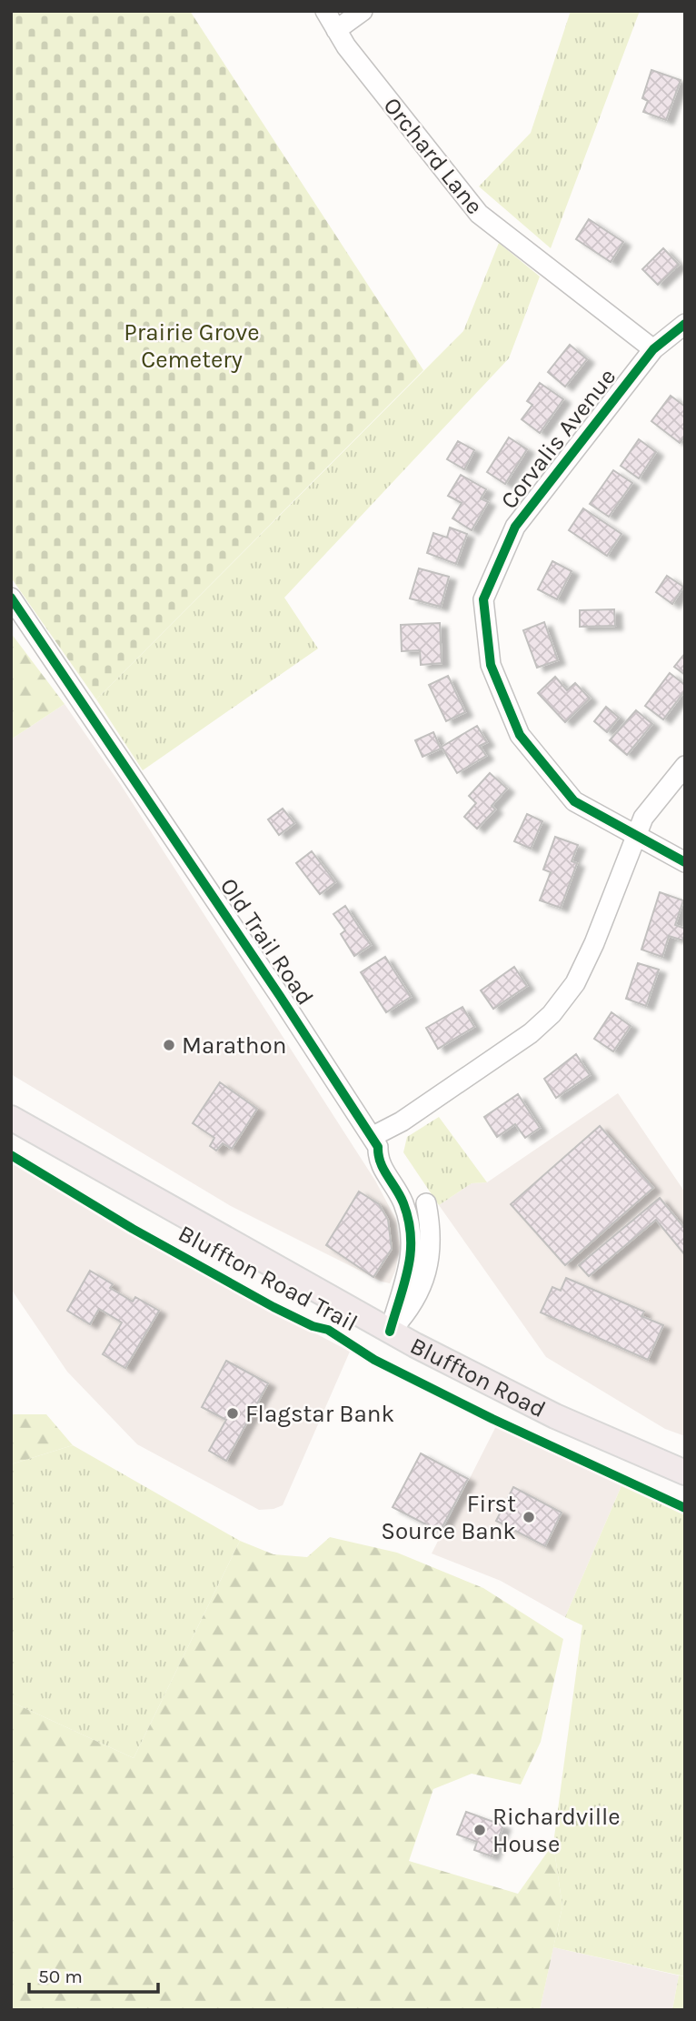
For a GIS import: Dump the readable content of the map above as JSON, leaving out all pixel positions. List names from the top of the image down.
{
  "streets": {
    "main road": ["Bluffton Road"],
    "street": ["Orchard Lane", "Corvalis Avenue", "Old Trail Road"],
    "cycle path": ["Bluffton Road Trail"]
  },
  "crossings": [
    ["Orchard Lane", "Corvalis Avenue"],
    ["Old Trail Road", "Bluffton Road"]
  ],
  "parks": ["Prairie Grove Cemetery"],
  "places": [
    "Marathon",
    "Flagstar Bank",
    "First Source Bank",
    "Richardville House"
  ],
  "scale_bar": "50 m"
}
